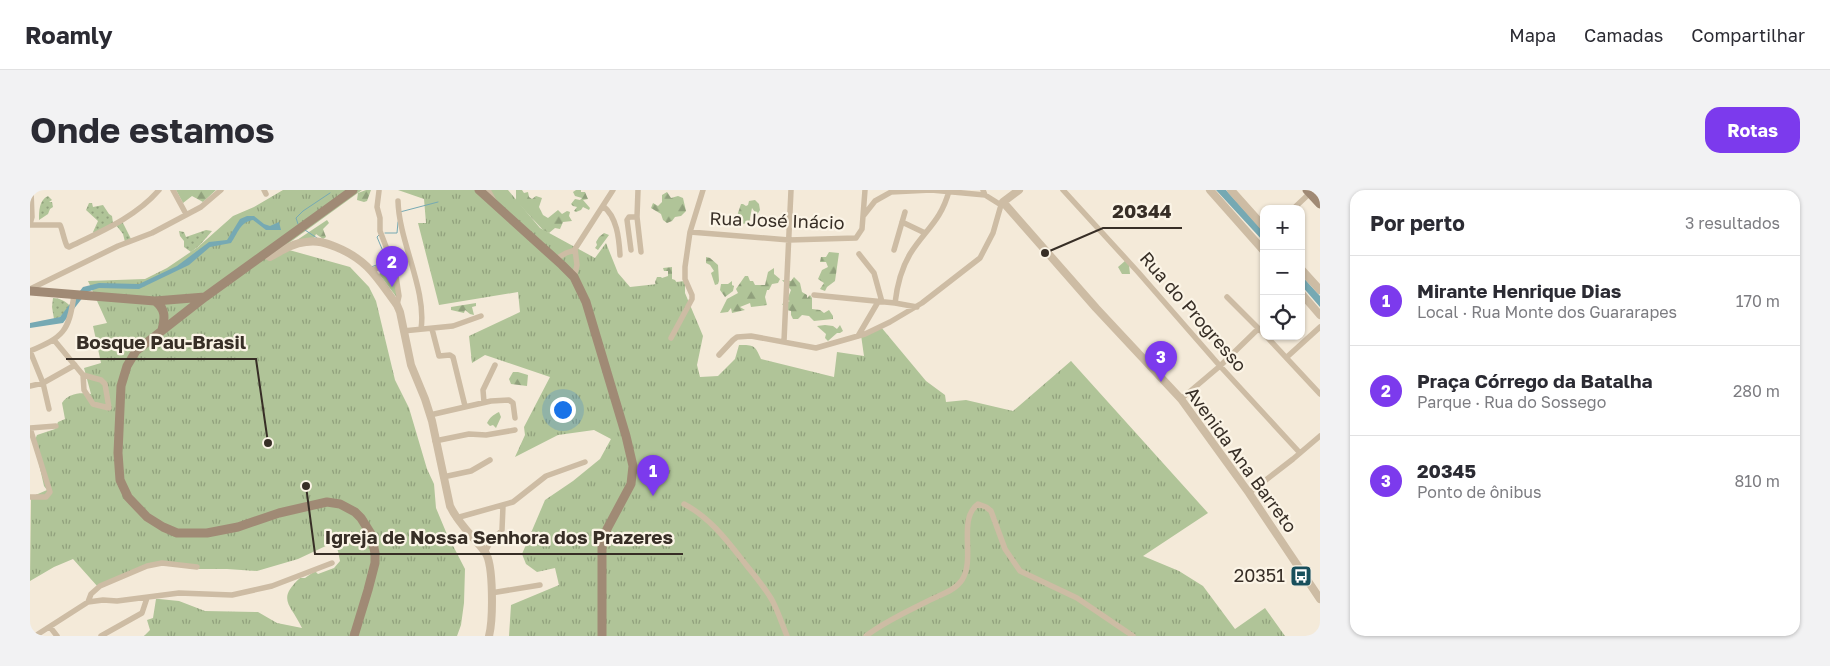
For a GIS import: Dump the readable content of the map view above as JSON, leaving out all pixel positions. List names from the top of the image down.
{
  "streets": {
    "street": ["Rua José Inácio", "Rua do Progresso", "Avenida Ana Barreto"]
  },
  "places": {
    "other": ["20344", "Bosque Pau-Brasil", "Igreja de Nossa Senhora dos Prazeres"],
    "bus stop": ["20351"]
  },
  "page": {
    "header": "Roamly",
    "nav": ["Mapa", "Camadas", "Compartilhar"],
    "buttons": "Rotas",
    "title": "Onde estamos",
    "heading": ["Por perto", "3 resultados"],
    "map_buttons": ["+", "−"],
    "pins": ["2", "3", "1"],
    "list": [
      {
        "mark": "1",
        "name": "Mirante Henrique Dias",
        "note": "Local · Rua Monte dos Guararapes",
        "value": "170 m"
      },
      {
        "mark": "2",
        "name": "Praça Córrego da Batalha",
        "note": "Parque · Rua do Sossego",
        "value": "280 m"
      },
      {
        "mark": "3",
        "name": "20345",
        "note": "Ponto de ônibus",
        "value": "810 m"
      }
    ]
  }
}
